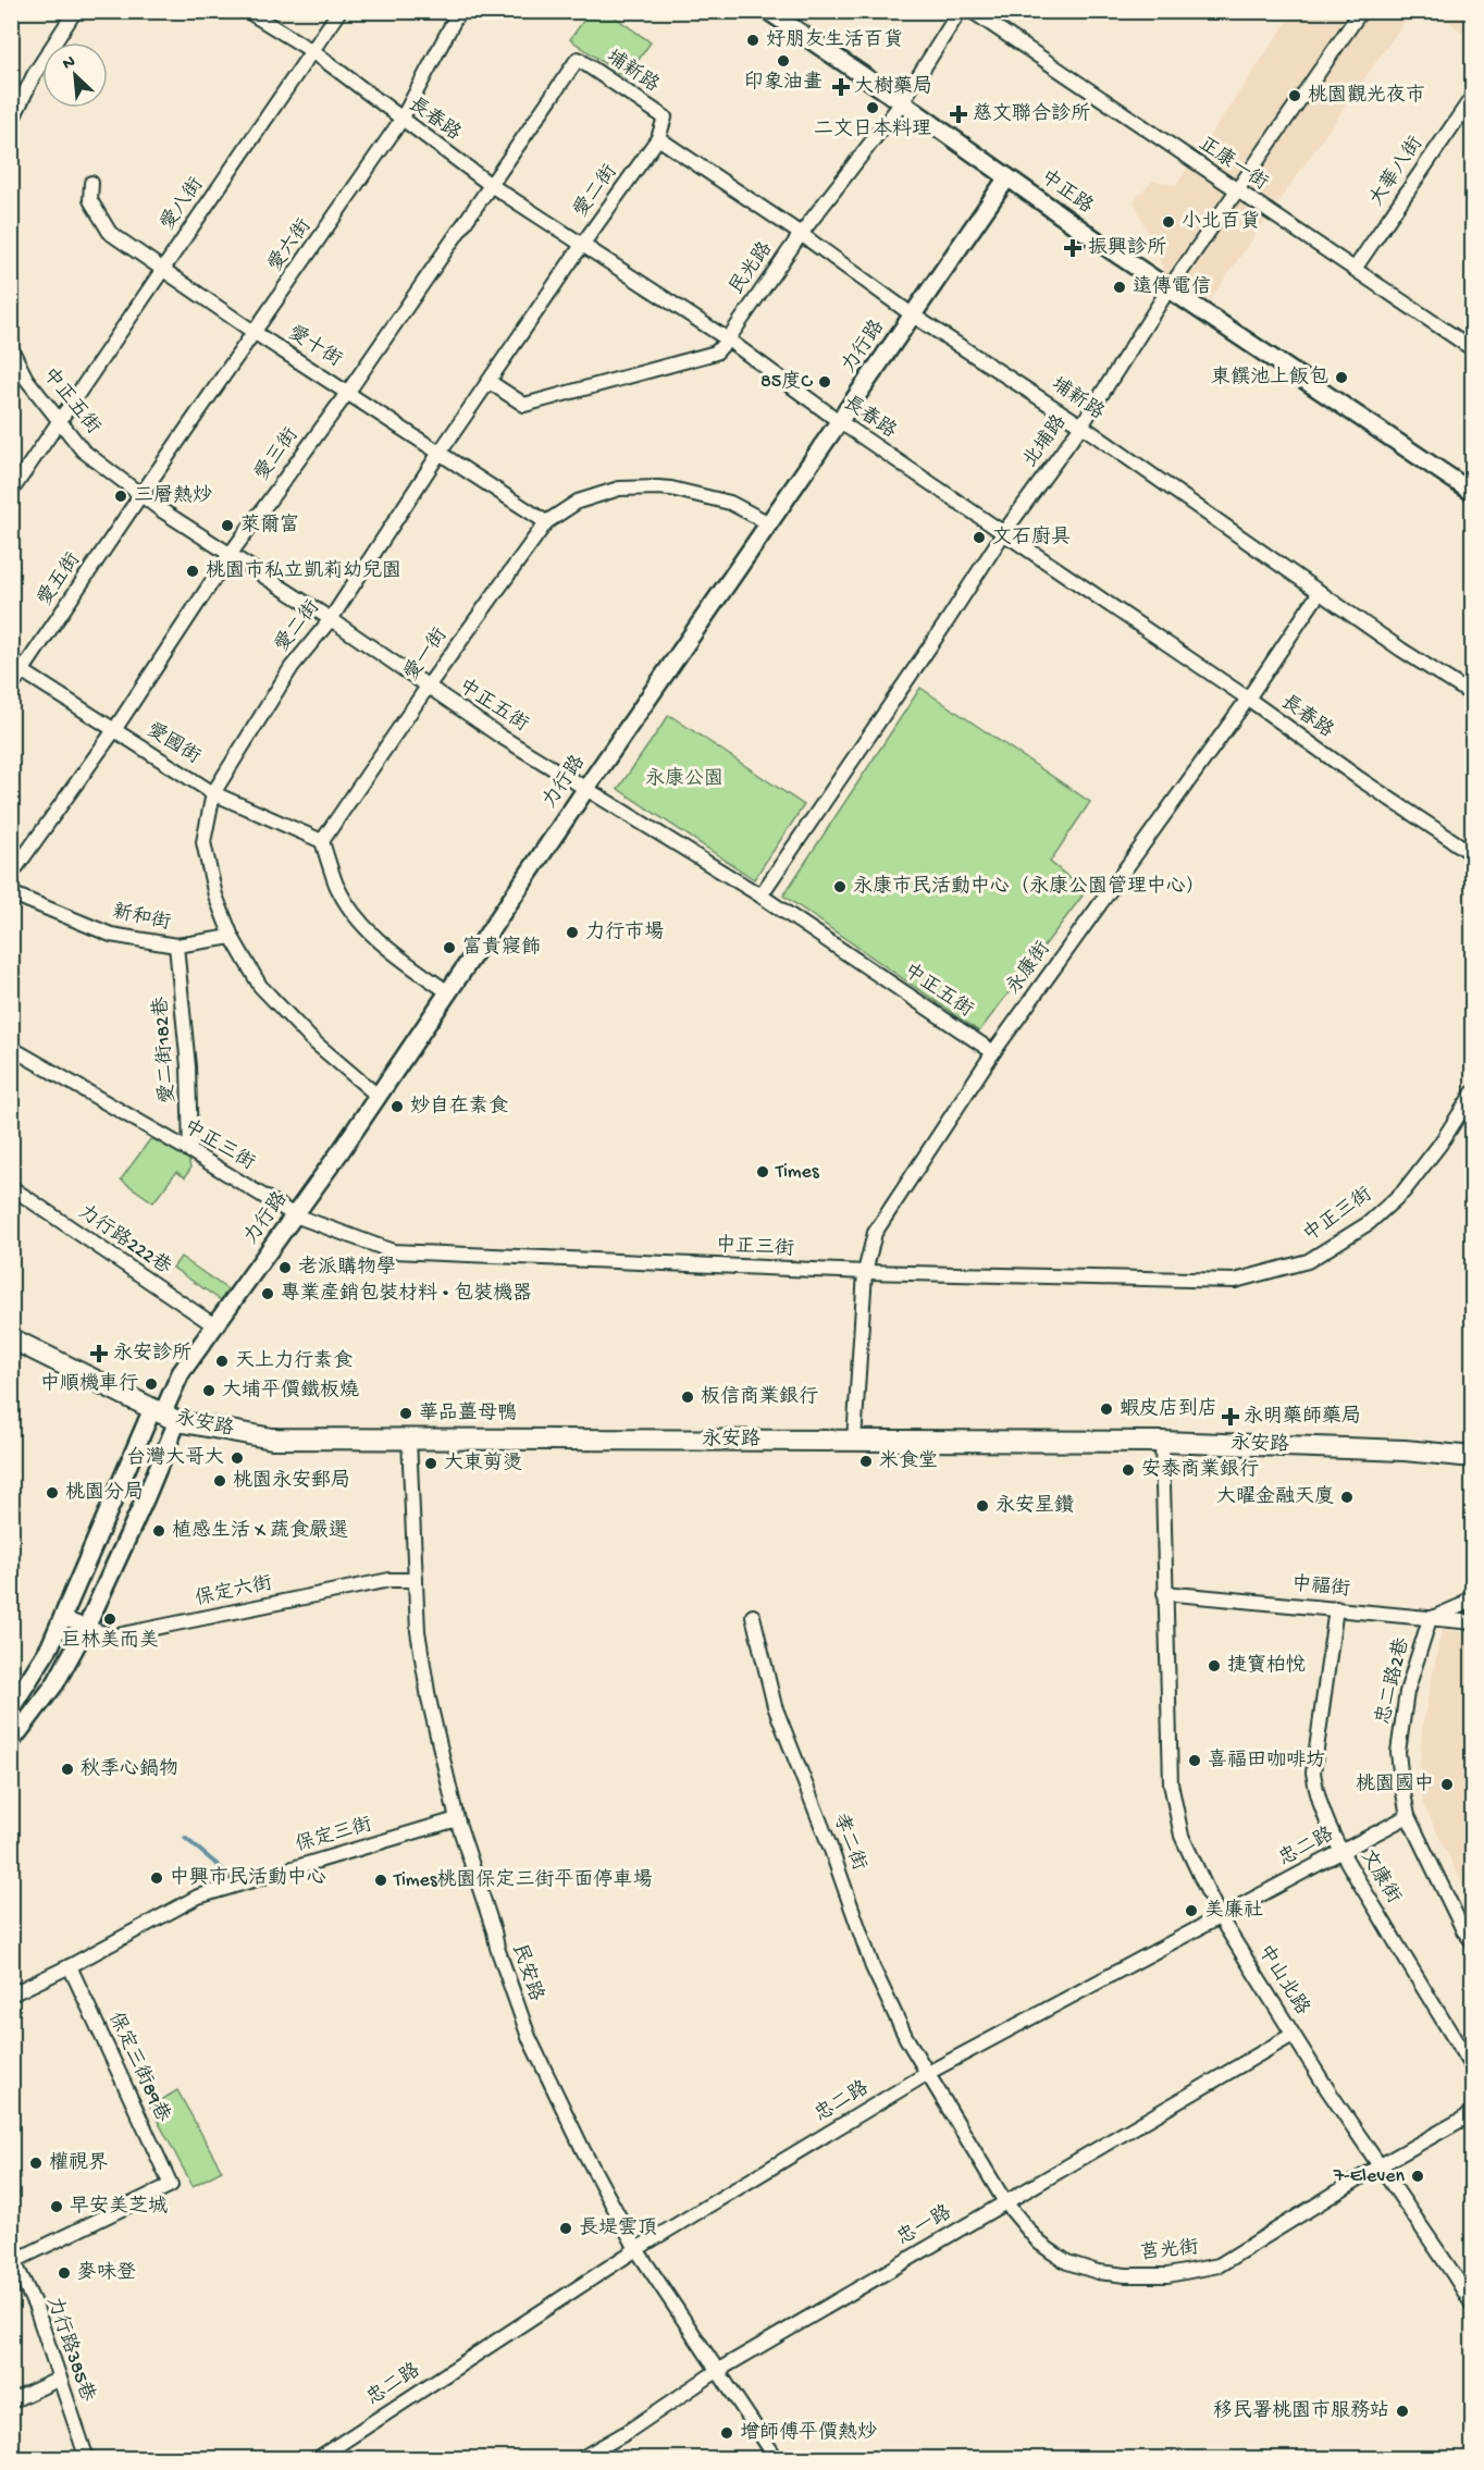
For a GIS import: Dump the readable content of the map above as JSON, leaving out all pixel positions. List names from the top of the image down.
{
  "streets": {
    "main road": ["永安路"],
    "street": [
      "埔新路",
      "長春路",
      "正康一街",
      "大華八街",
      "愛二街",
      "中正路",
      "愛八街",
      "愛六街",
      "民光路",
      "愛十街",
      "力行路",
      "中正五街",
      "北埔路",
      "愛三街",
      "愛五街",
      "愛一街",
      "愛國街",
      "新和街",
      "永康街",
      "愛二街182巷",
      "中正三街",
      "力行路222巷",
      "中福街",
      "保定六街",
      "忠二路2巷",
      "保定三街",
      "孝二街",
      "忠二路",
      "文康街",
      "民安路",
      "中山北路",
      "保定三街89巷",
      "忠一路",
      "莒光街",
      "力行路385巷"
    ]
  },
  "crossings": [
    ["埔新路", "愛二街"],
    ["埔新路", "民光路"],
    ["埔新路", "力行路"],
    ["埔新路", "北埔路"],
    ["埔新路", "愛三街"],
    ["埔新路", "永康街"],
    ["長春路", "愛二街"],
    ["長春路", "愛八街"],
    ["長春路", "愛六街"],
    ["長春路", "民光路"],
    ["長春路", "力行路"],
    ["長春路", "北埔路"],
    ["長春路", "愛三街"],
    ["長春路", "永康街"],
    ["正康一街", "大華八街"],
    ["正康一街", "北埔路"],
    ["愛二街", "民光路"],
    ["愛二街", "愛十街"],
    ["愛二街", "力行路"],
    ["愛二街", "中正五街"],
    ["愛二街", "愛國街"],
    ["愛二街", "新和街"],
    ["中正路", "民光路"],
    ["中正路", "力行路"],
    ["中正路", "北埔路"],
    ["愛八街", "愛十街"],
    ["愛八街", "中正五街"],
    ["愛六街", "愛十街"],
    ["愛六街", "中正五街"],
    ["愛六街", "愛五街"],
    ["愛十街", "愛三街"],
    ["愛十街", "愛一街"],
    ["力行路", "中正五街"],
    ["力行路", "愛一街"],
    ["力行路", "中正三街"],
    ["力行路", "力行路222巷"],
    ["力行路", "永安路"],
    ["力行路", "保定六街"],
    ["中正五街", "北埔路"],
    ["中正五街", "愛三街"],
    ["中正五街", "愛五街"],
    ["中正五街", "愛一街"],
    ["中正五街", "永康街"],
    ["愛三街", "愛國街"],
    ["愛五街", "愛國街"],
    ["愛一街", "愛國街"],
    ["新和街", "愛二街182巷"],
    ["永康街", "中正三街"],
    ["永康街", "永安路"],
    ["愛二街182巷", "中正三街"],
    ["永安路", "民安路"],
    ["永安路", "中山北路"],
    ["中福街", "忠二路2巷"],
    ["中福街", "文康街"],
    ["中福街", "中山北路"],
    ["保定六街", "民安路"],
    ["忠二路2巷", "忠二路"],
    ["保定三街", "民安路"],
    ["保定三街", "保定三街89巷"],
    ["孝二街", "忠二路"],
    ["孝二街", "莒光街"],
    ["忠二路", "文康街"],
    ["忠二路", "民安路"],
    ["忠二路", "中山北路"],
    ["忠二路", "莒光街"],
    ["民安路", "忠一路"],
    ["中山北路", "忠一路"],
    ["中山北路", "莒光街"],
    ["保定三街89巷", "力行路385巷"],
    ["忠一路", "莒光街"]
  ],
  "parks": ["永康公園"],
  "places": {
    "other": [
      "好朋友生活百貨",
      "印象油畫",
      "桃園觀光夜市",
      "二文日本料理",
      "小北百貨",
      "遠傳電信",
      "東饌池上飯包",
      "85度C",
      "三層熱炒",
      "萊爾富",
      "文石廚具",
      "桃園市私立凱莉幼兒園",
      "永康市民活動中心（永康公園管理中心）",
      "力行市場",
      "富貴寢飾",
      "妙自在素食",
      "Times",
      "老派購物學",
      "專業產銷包裝材料 • 包裝機器",
      "天上力行素食",
      "中順機車行",
      "大埔平價鐵板燒",
      "板信商業銀行",
      "蝦皮店到店",
      "華品薑母鴨",
      "台灣大哥大",
      "米食堂",
      "大東剪燙",
      "安泰商業銀行",
      "桃園永安郵局",
      "桃園分局",
      "大曜金融天廈",
      "永安星鑽",
      "植感生活 X 蔬食嚴選",
      "巨林美而美",
      "捷寶柏悅",
      "喜福田咖啡坊",
      "秋季心鍋物",
      "桃園國中",
      "中興市民活動中心",
      "Times桃園保定三街平面停車場",
      "美廉社",
      "權視界",
      "7-Eleven",
      "早安美芝城",
      "長堤雲頂",
      "麥味登",
      "移民署桃園市服務站",
      "增師傅平價熱炒"
    ],
    "health": [
      "大樹藥局",
      "慈文聯合診所",
      "振興診所",
      "永安診所",
      "永明藥師藥局"
    ]
  },
  "north": "top left"
}
